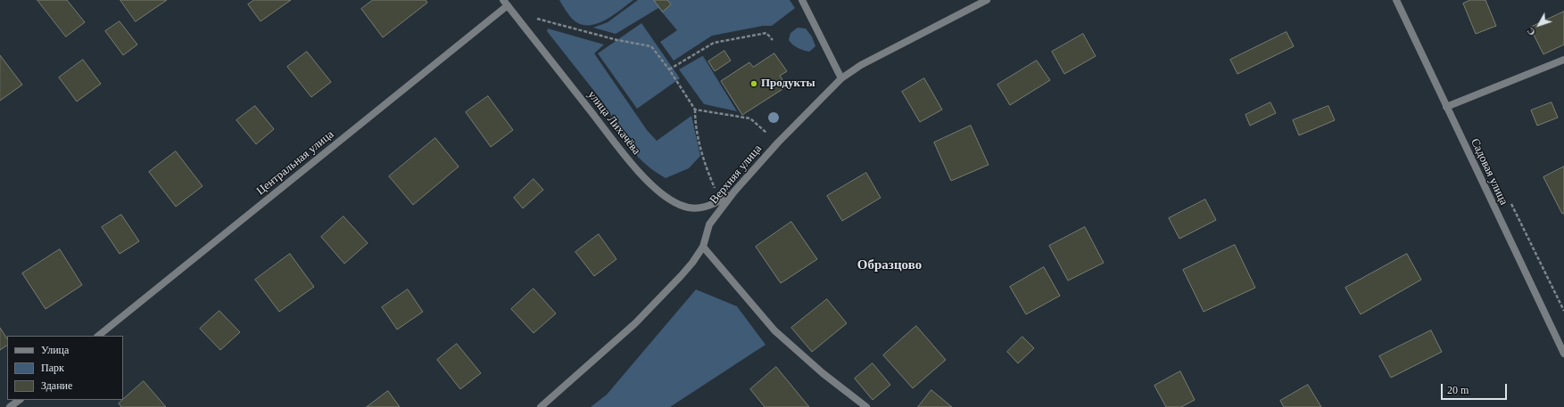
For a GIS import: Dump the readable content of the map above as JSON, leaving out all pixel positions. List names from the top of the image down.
{
  "streets": {
    "street": [
      "улица Лихачёва",
      "Центральная улица",
      "Садовая улица",
      "Верхняя улица"
    ]
  },
  "crossings": [
    ["улица Лихачёва", "Центральная улица"],
    ["улица Лихачёва", "Верхняя улица"]
  ],
  "districts": ["Образцово"],
  "places": ["Продукты"],
  "legend": ["Улица", "Парк", "Здание"],
  "scale_bar": "20 m",
  "north": "bottom left"
}
